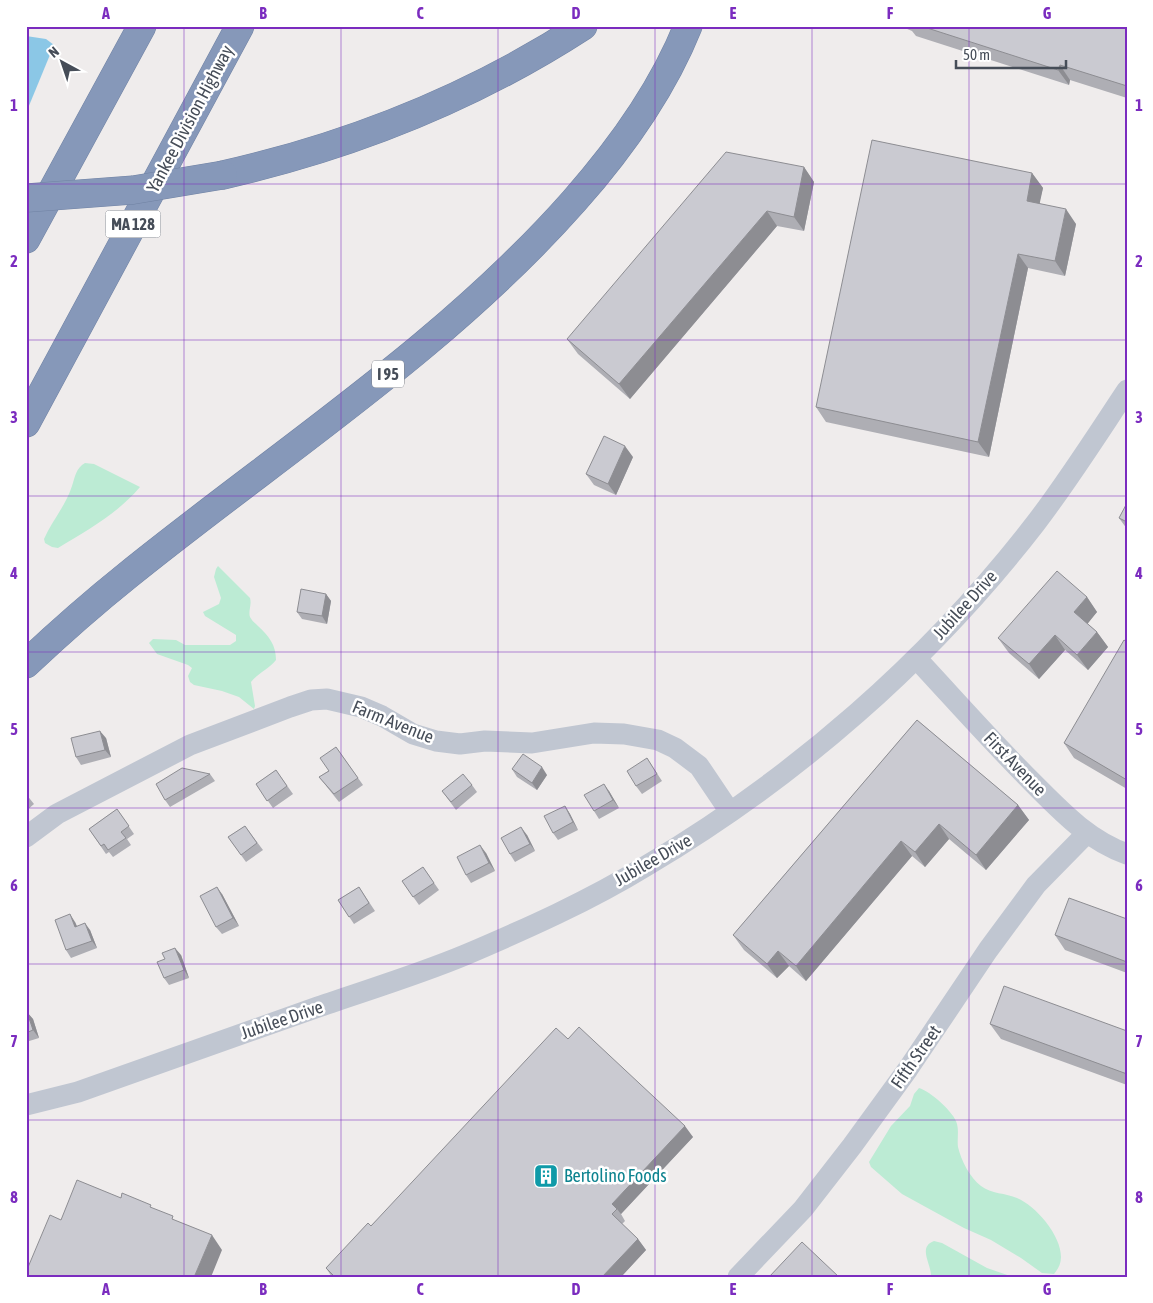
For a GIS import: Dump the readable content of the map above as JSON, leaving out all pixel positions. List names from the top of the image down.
{
  "streets": {
    "highway": ["Yankee Division Highway", "MA 128", "I 95"],
    "street": [
      "Jubilee Drive",
      "Farm Avenue",
      "First Avenue",
      "Fifth Street"
    ]
  },
  "crossings": [
    ["Jubilee Drive", "Farm Avenue"],
    ["Jubilee Drive", "First Avenue"],
    ["First Avenue", "Fifth Street"]
  ],
  "places": {
    "building": ["Bertolino Foods"]
  },
  "scale_bar": "50 m",
  "north": "top left",
  "grid": {
    "columns": [
      "A",
      "B",
      "C",
      "D",
      "E",
      "F",
      "G"
    ],
    "rows": [
      "1",
      "2",
      "3",
      "4",
      "5",
      "6",
      "7",
      "8"
    ]
  }
}
